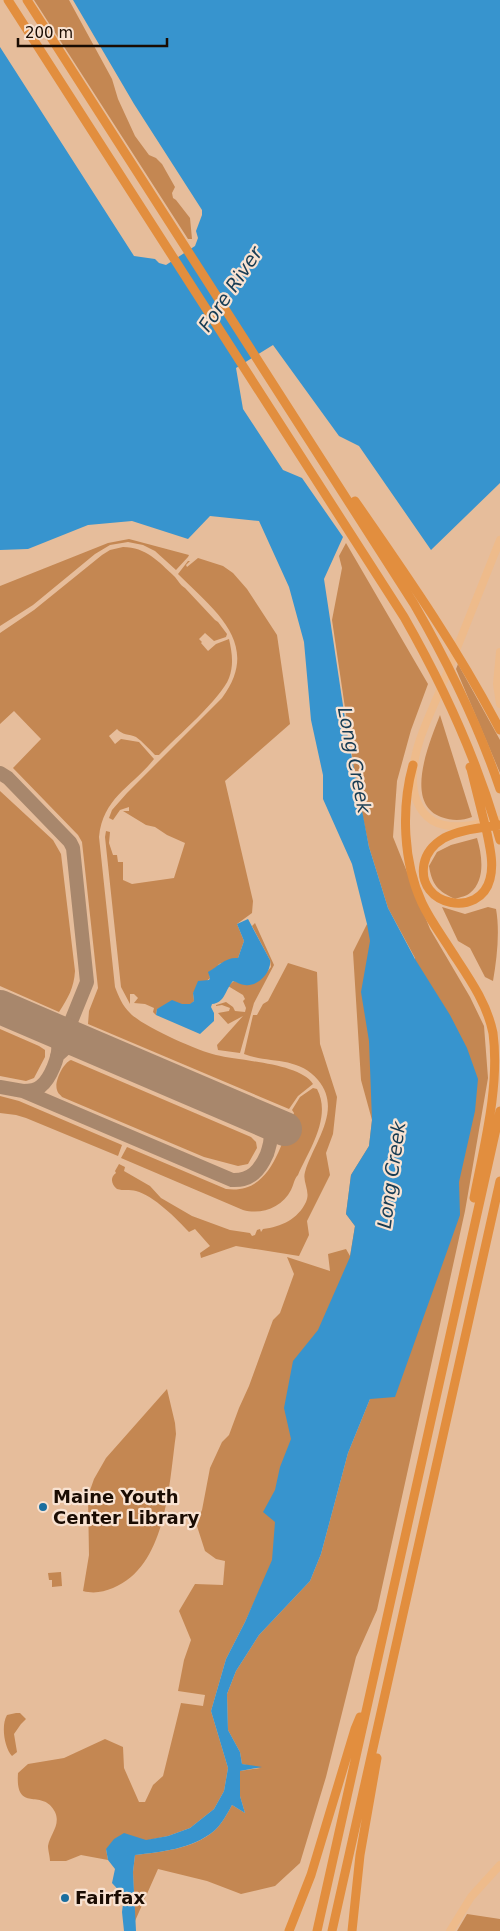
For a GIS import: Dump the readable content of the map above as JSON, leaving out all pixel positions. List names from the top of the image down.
{
  "water": ["Fore River", "Long Creek"],
  "places": ["Maine Youth Center Library", "Fairfax"],
  "scale_bar": "200 m"
}
